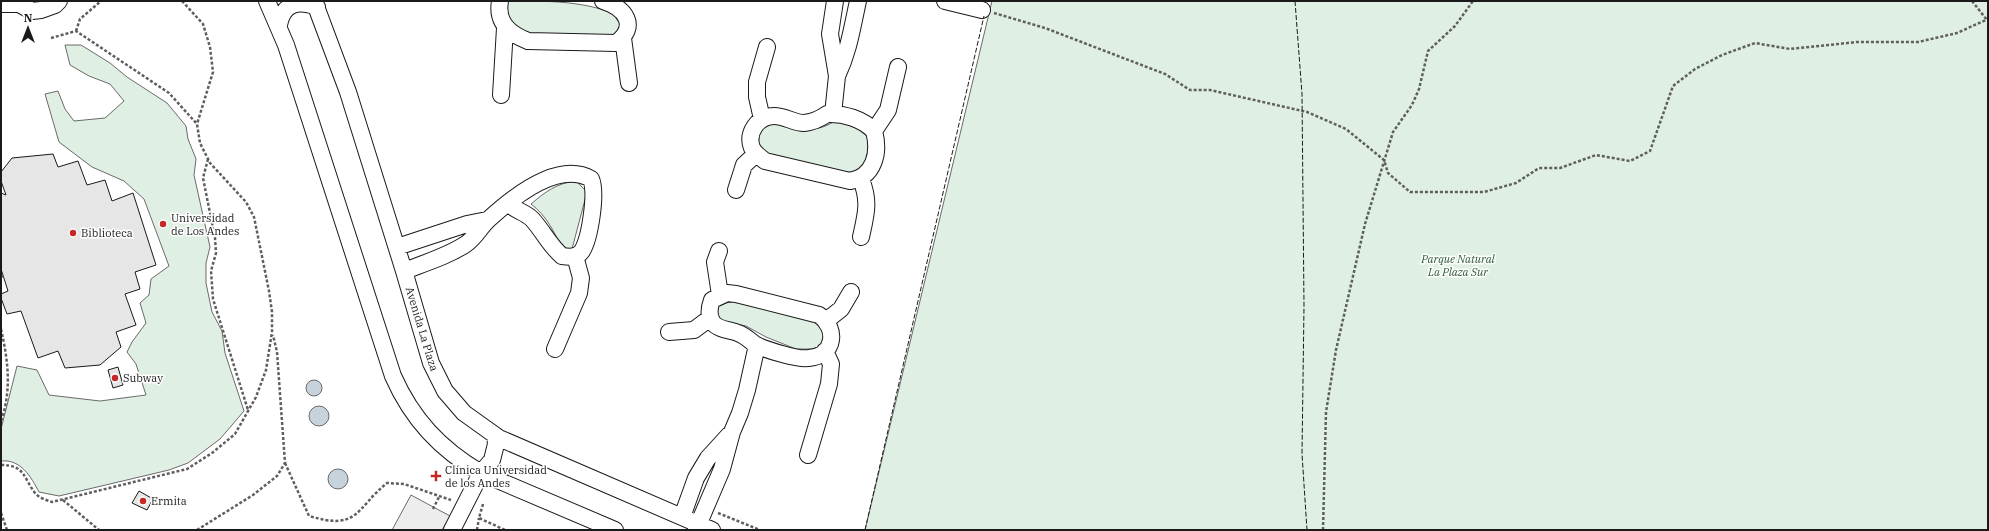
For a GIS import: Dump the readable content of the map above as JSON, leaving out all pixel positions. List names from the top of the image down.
{
  "streets": {
    "street": ["Avenida La Plaza"]
  },
  "parks": ["Parque Natural La Plaza Sur"],
  "places": {
    "other": [
      "Universidad de Los Andes",
      "Biblioteca",
      "Subway",
      "Ermita"
    ],
    "health": ["Clínica Universidad de los Andes"]
  },
  "north": "top"
}
